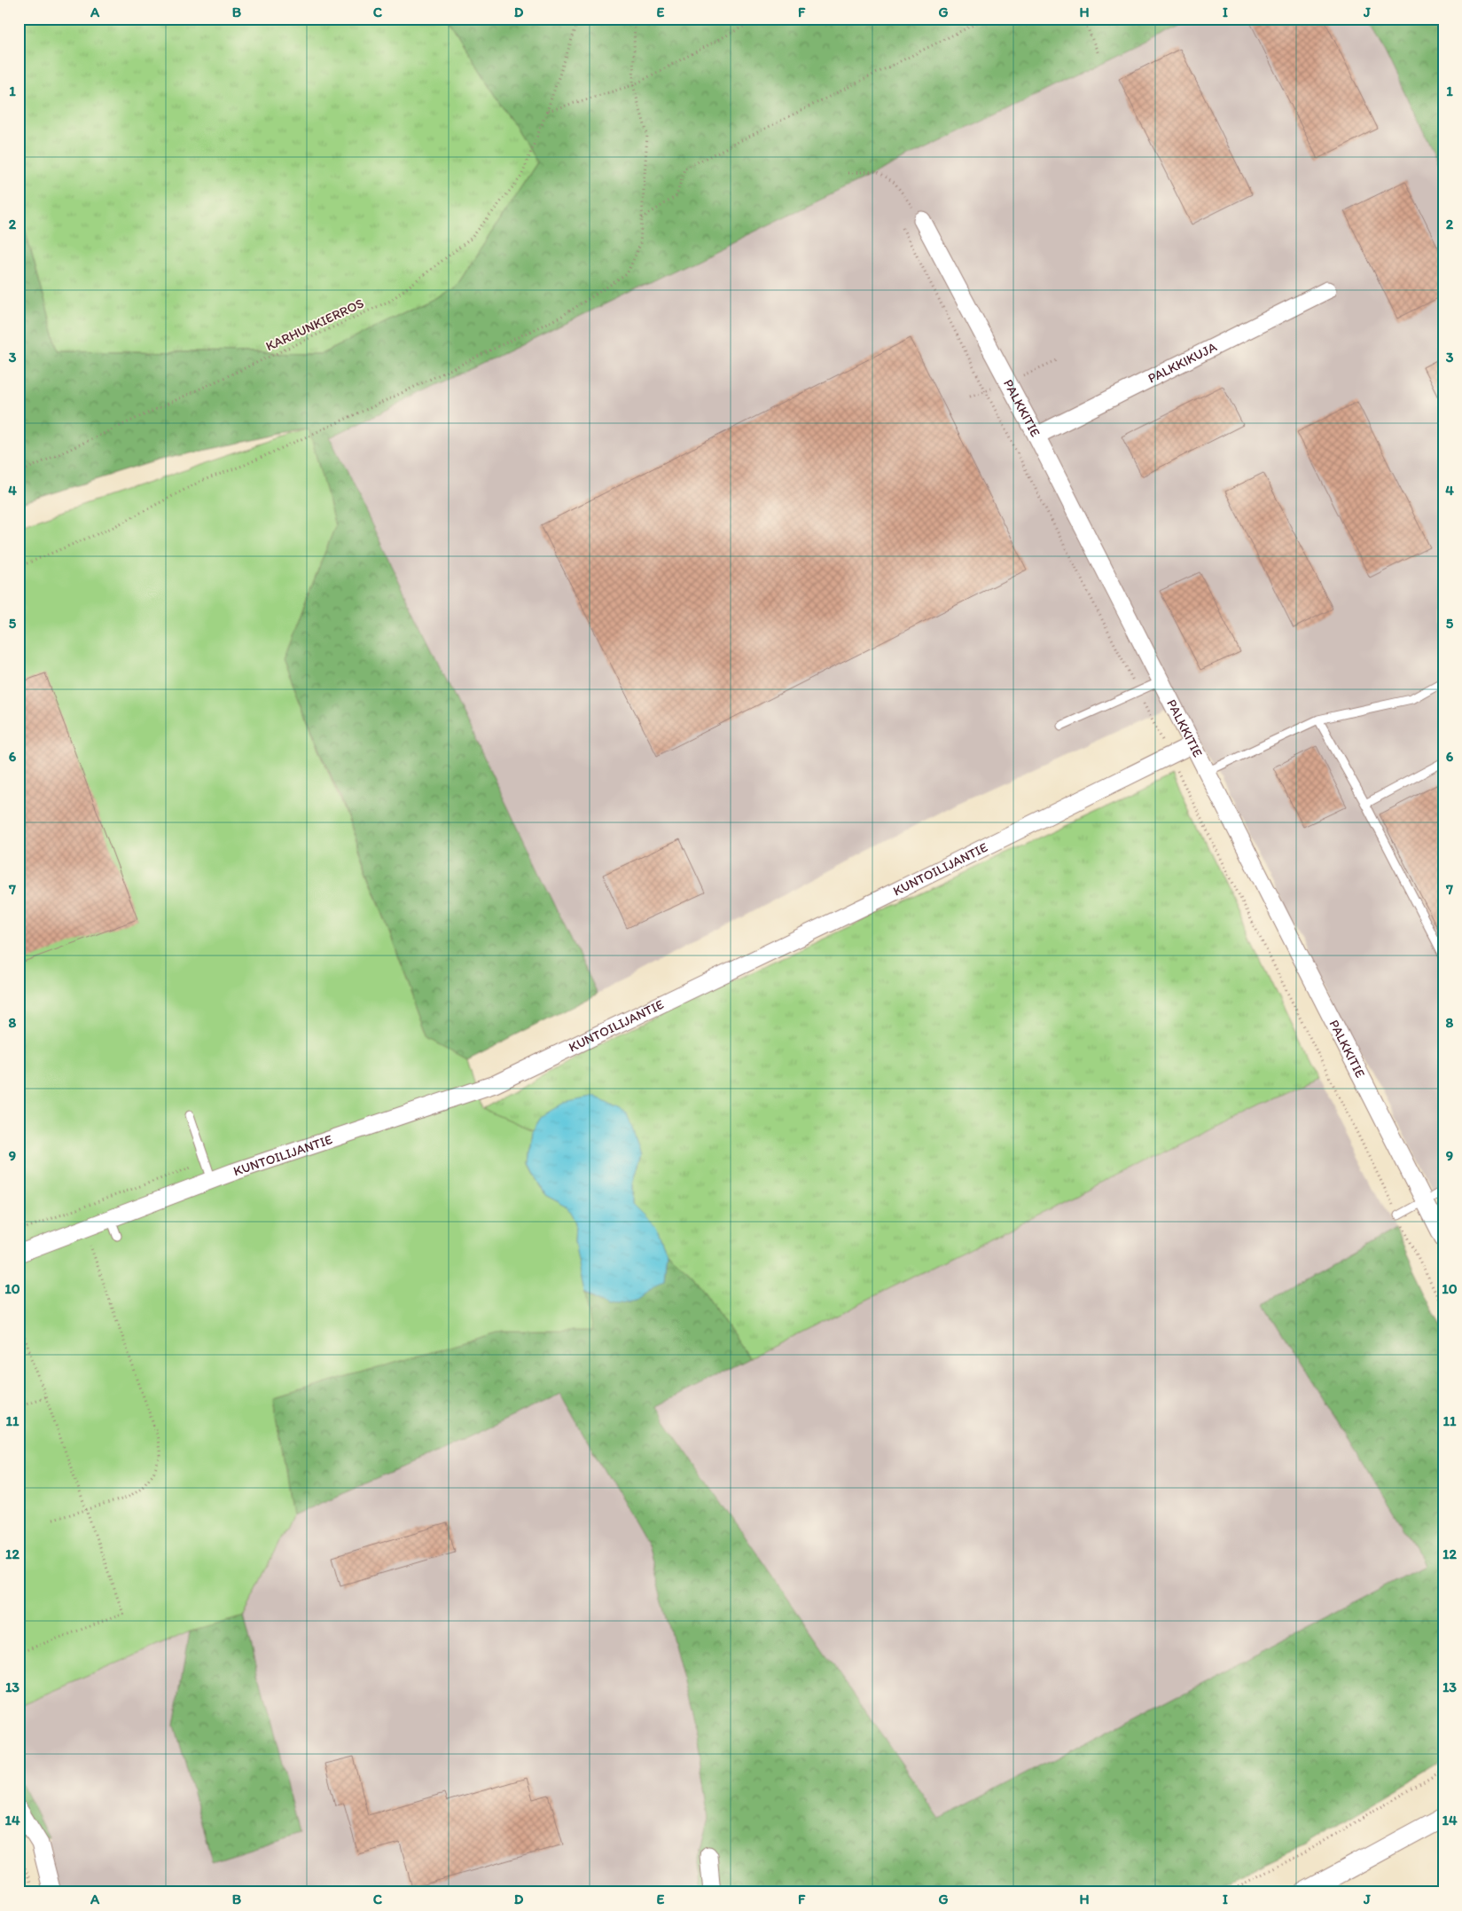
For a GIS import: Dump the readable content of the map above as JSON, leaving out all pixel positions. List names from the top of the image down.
{
  "streets": {
    "street": ["PALKKIKUJA", "PALKKITIE", "KUNTOILIJANTIE"],
    "path": ["KARHUNKIERROS"]
  },
  "crossings": [
    ["PALKKIKUJA", "PALKKITIE"],
    ["PALKKITIE", "KUNTOILIJANTIE"]
  ],
  "grid": {
    "columns": [
      "A",
      "B",
      "C",
      "D",
      "E",
      "F",
      "G",
      "H",
      "I",
      "J"
    ],
    "rows": [
      "1",
      "2",
      "3",
      "4",
      "5",
      "6",
      "7",
      "8",
      "9",
      "10",
      "11",
      "12",
      "13",
      "14"
    ]
  }
}
